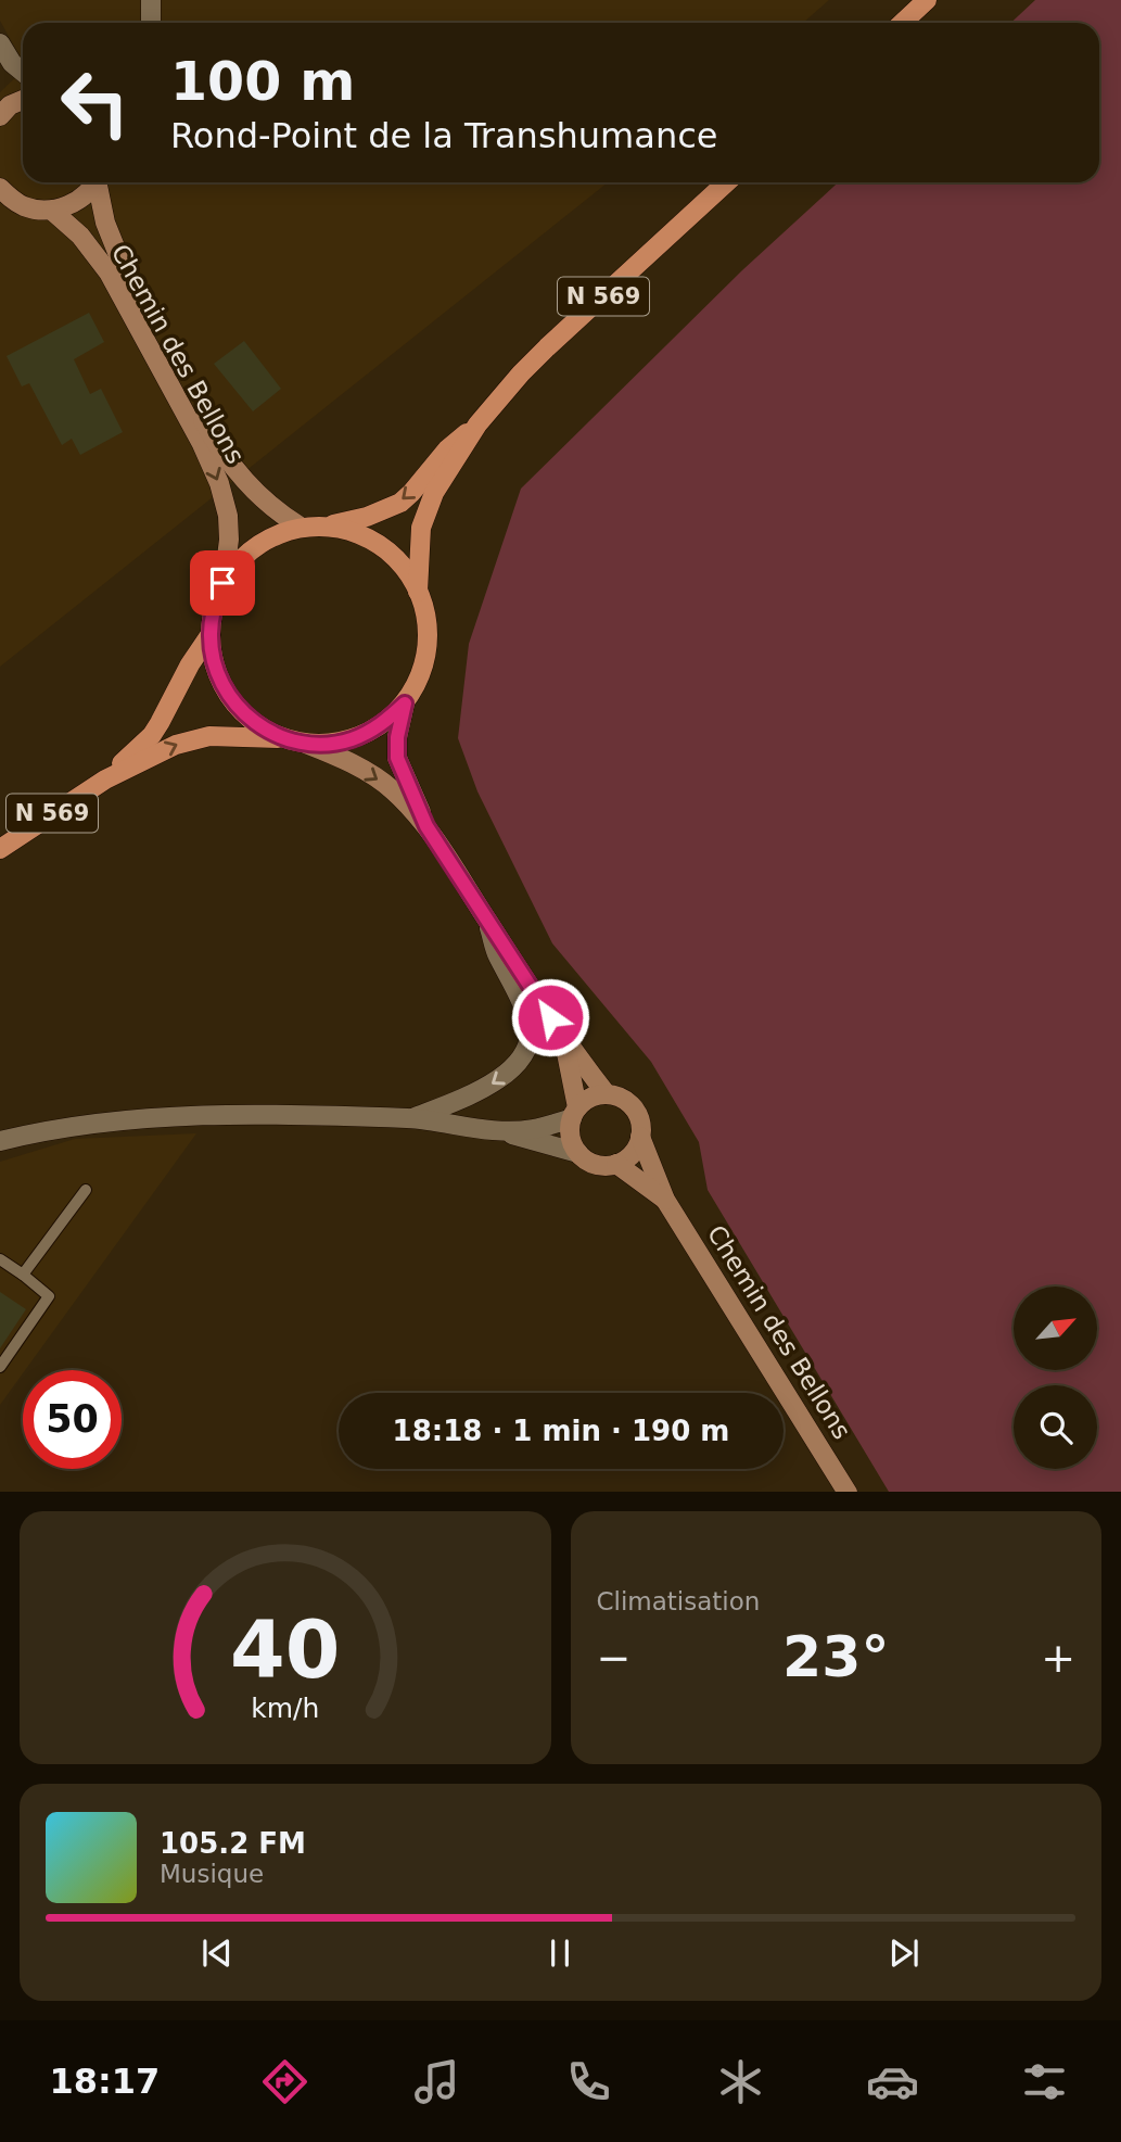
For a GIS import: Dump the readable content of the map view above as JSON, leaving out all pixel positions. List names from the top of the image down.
{
  "streets": {
    "main road": ["N 569", "Chemin des Bellons"]
  },
  "crossings": [
    ["N 569", "Chemin des Bellons"]
  ],
  "north": "top right",
  "page": {
    "turn": ["100 m", "Rond-Point de la Transhumance"],
    "limit": "50",
    "trip": "18:18 · 1 min · 190 m",
    "tile": "Climatisation",
    "heat": ["−", "23°", "+"],
    "song": ["105.2 FM", "Musique"],
    "tabs": "18:17",
    "gauge": ["40", "km/h"]
  }
}
